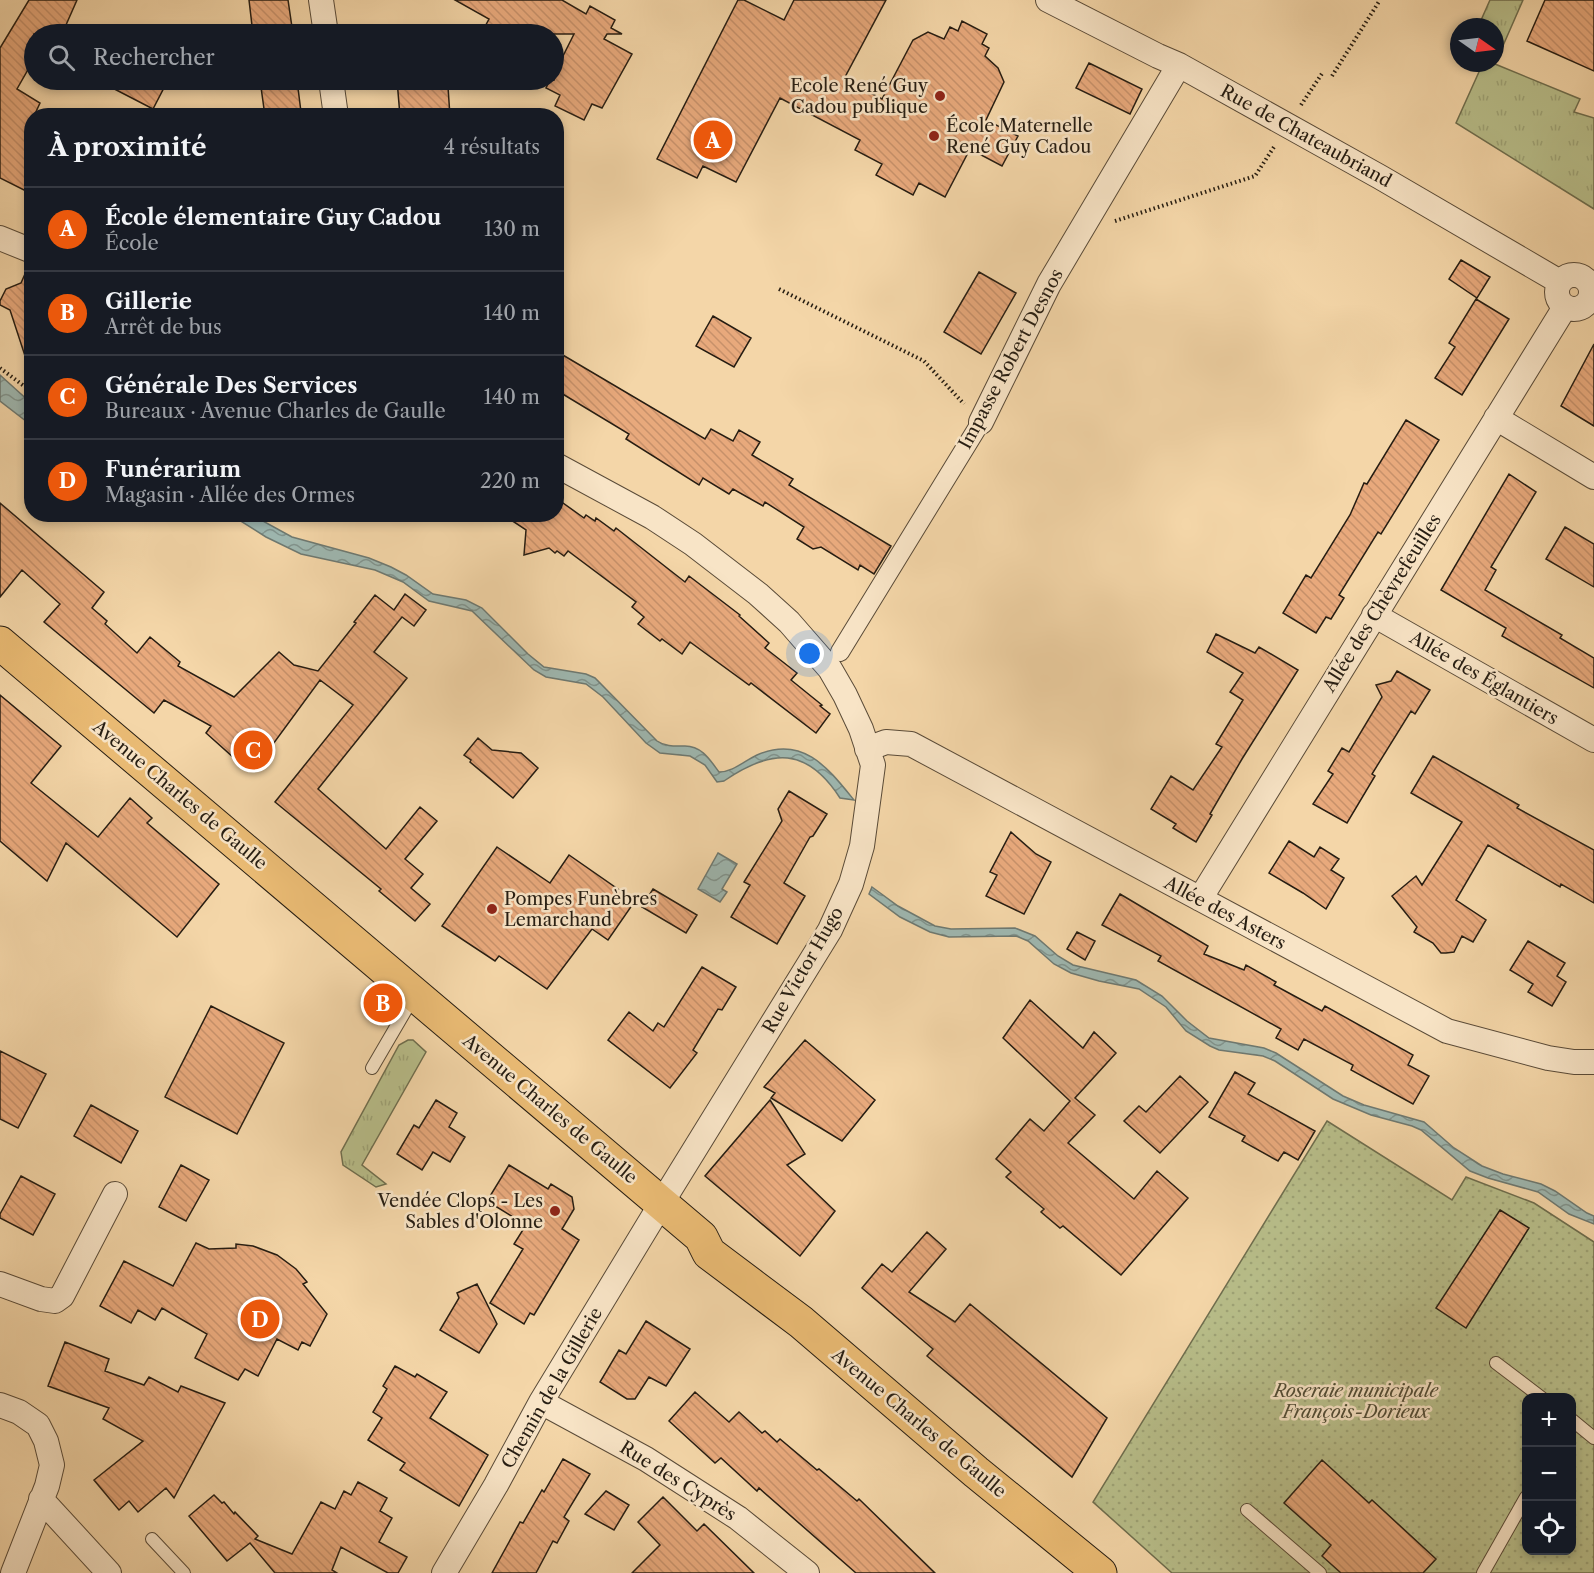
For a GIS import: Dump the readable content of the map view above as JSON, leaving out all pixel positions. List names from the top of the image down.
{
  "streets": {
    "main road": ["Avenue Charles de Gaulle"],
    "street": [
      "Rue de Chateaubriand",
      "Impasse Robert Desnos",
      "Allée des Chèvrefeuilles",
      "Allée des Églantiers",
      "Allée des Asters",
      "Rue Victor Hugo",
      "Chemin de la Gillerie",
      "Rue des Cyprès"
    ]
  },
  "crossings": [
    ["Rue de Chateaubriand", "Impasse Robert Desnos"],
    ["Rue de Chateaubriand", "Allée des Chèvrefeuilles"],
    ["Allée des Chèvrefeuilles", "Allée des Églantiers"],
    ["Allée des Chèvrefeuilles", "Allée des Asters"],
    ["Avenue Charles de Gaulle", "Rue Victor Hugo"],
    ["Avenue Charles de Gaulle", "Chemin de la Gillerie"],
    ["Allée des Asters", "Rue Victor Hugo"],
    ["Rue Victor Hugo", "Chemin de la Gillerie"],
    ["Chemin de la Gillerie", "Rue des Cyprès"]
  ],
  "parks": ["Roseraie municipale François-Dorieux"],
  "places": [
    "Ecole René Guy Cadou publique",
    "École Maternelle René Guy Cadou",
    "Pompes Funèbres Lemarchand",
    "Vendée Clops - Les Sables d'Olonne"
  ],
  "north": "right",
  "page": {
    "search": "Rechercher",
    "heading": ["À proximité", "4 résultats"],
    "pins": [
      "A",
      "C",
      "B",
      "D"
    ],
    "list": [
      {
        "mark": "A",
        "name": "École élementaire Guy Cadou",
        "note": "École",
        "value": "130 m"
      },
      {
        "mark": "B",
        "name": "Gillerie",
        "note": "Arrêt de bus",
        "value": "140 m"
      },
      {
        "mark": "C",
        "name": "Générale Des Services",
        "note": "Bureaux · Avenue Charles de Gaulle",
        "value": "140 m"
      },
      {
        "mark": "D",
        "name": "Funérarium",
        "note": "Magasin · Allée des Ormes",
        "value": "220 m"
      }
    ],
    "map_buttons": ["+", "−"]
  }
}
